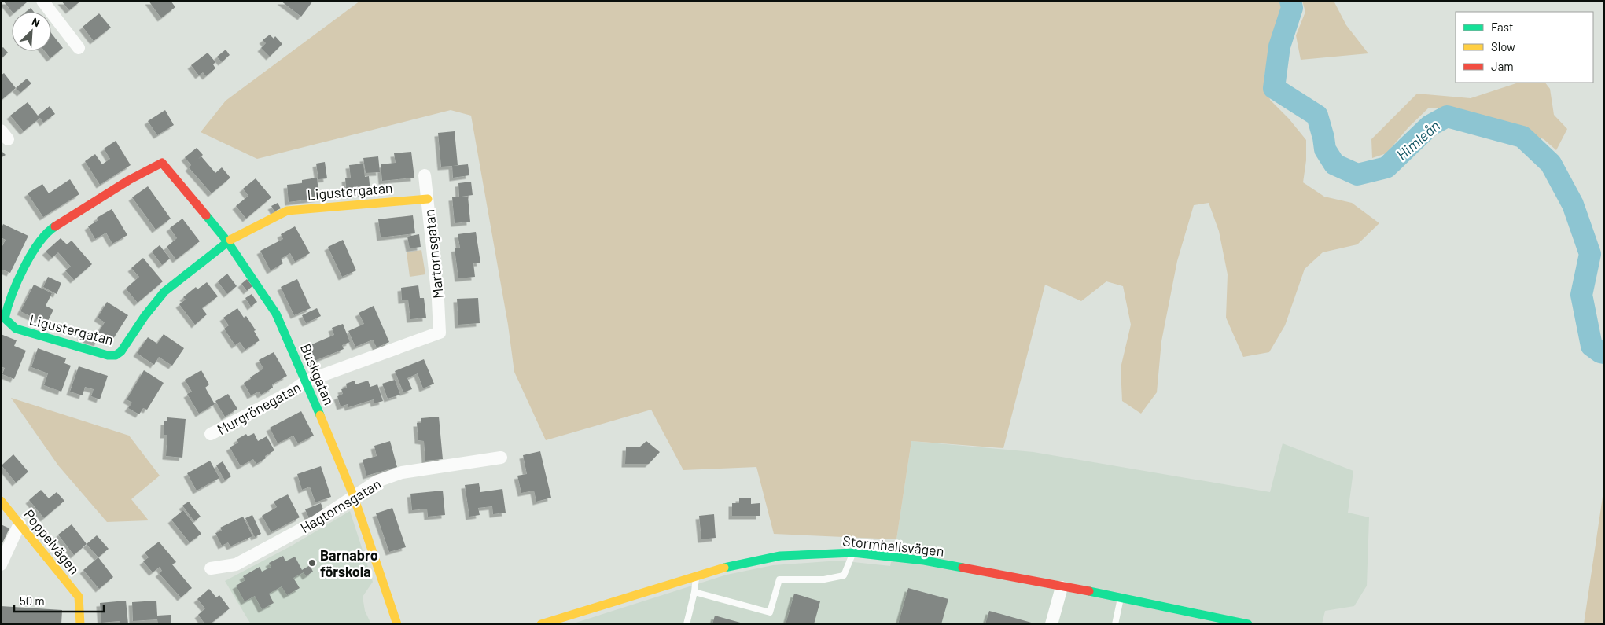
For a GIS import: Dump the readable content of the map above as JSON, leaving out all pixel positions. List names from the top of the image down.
{
  "streets": {
    "street": [
      "Ligustergatan",
      "Martornsgatan",
      "Buskgatan",
      "Murgrönegatan",
      "Hagtornsgatan",
      "Poppelvägen",
      "Stormhallsvägen"
    ]
  },
  "crossings": [
    ["Ligustergatan", "Martornsgatan"],
    ["Ligustergatan", "Buskgatan"],
    ["Martornsgatan", "Murgrönegatan"],
    ["Buskgatan", "Murgrönegatan"],
    ["Buskgatan", "Hagtornsgatan"]
  ],
  "water": ["Himleån"],
  "places": ["Barnabro förskola"],
  "legend": ["Fast", "Slow", "Jam"],
  "scale_bar": "50 m",
  "north": "top right"
}
